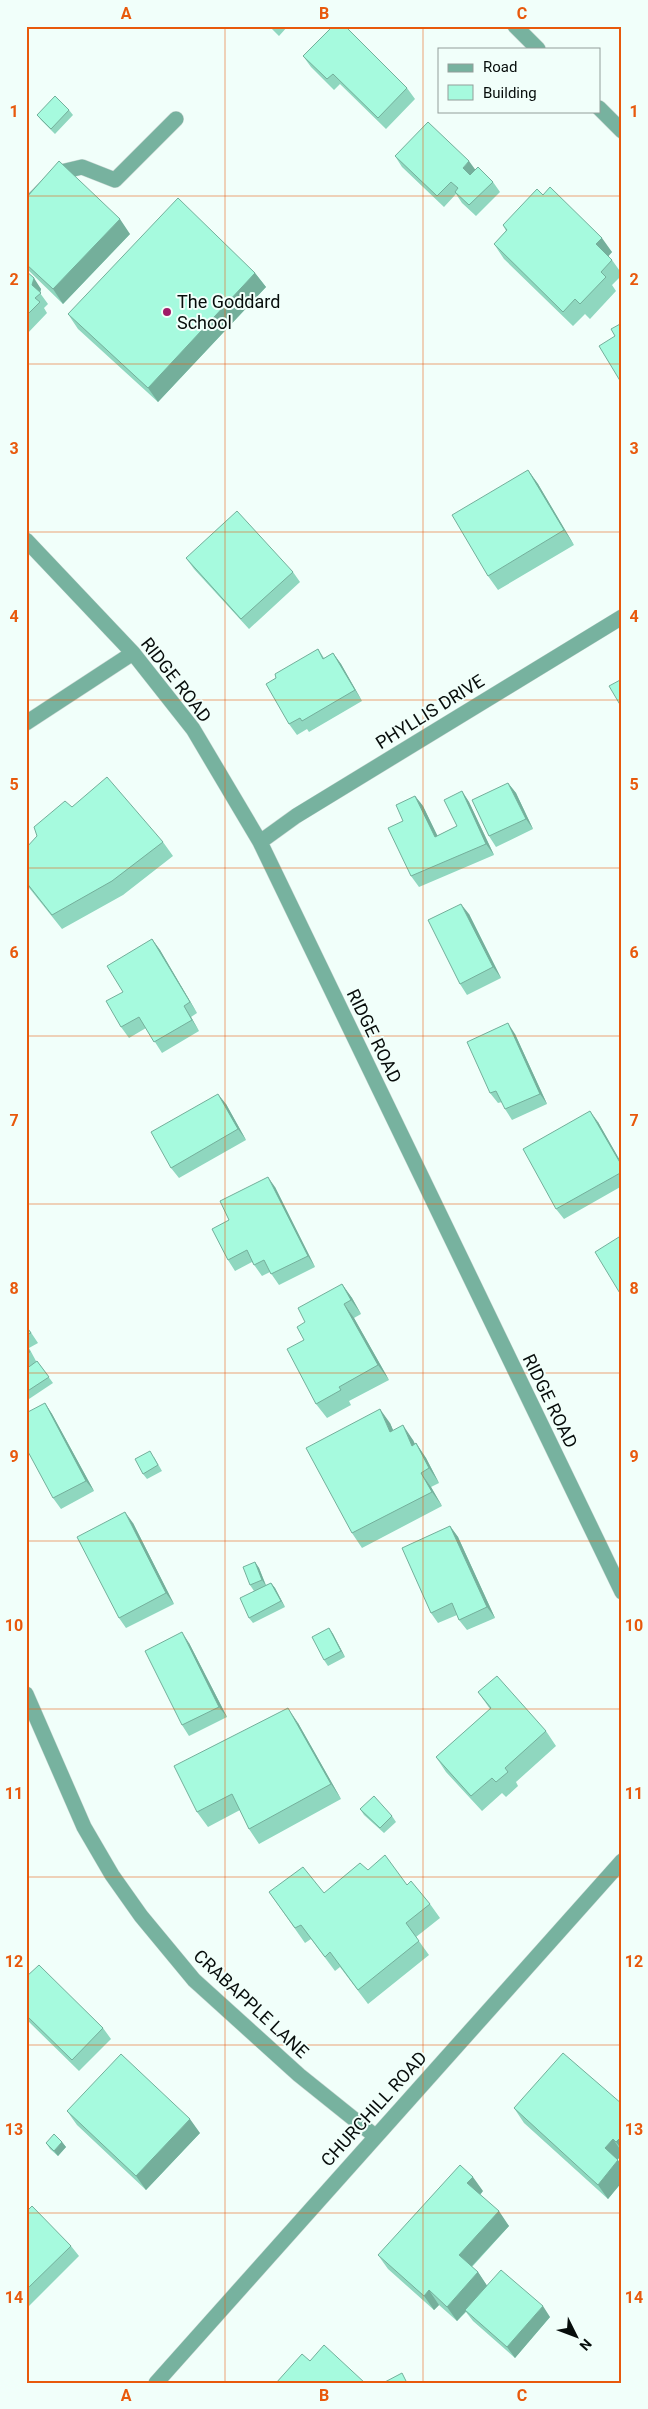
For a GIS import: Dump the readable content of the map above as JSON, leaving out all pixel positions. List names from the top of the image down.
{
  "streets": {
    "street": [
      "RIDGE ROAD",
      "PHYLLIS DRIVE",
      "CRABAPPLE LANE",
      "CHURCHILL ROAD"
    ]
  },
  "crossings": [
    ["RIDGE ROAD", "PHYLLIS DRIVE"],
    ["CRABAPPLE LANE", "CHURCHILL ROAD"]
  ],
  "places": ["The Goddard School"],
  "legend": ["Road", "Building"],
  "north": "bottom right",
  "grid": {
    "columns": ["A", "B", "C"],
    "rows": [
      "1",
      "2",
      "3",
      "4",
      "5",
      "6",
      "7",
      "8",
      "9",
      "10",
      "11",
      "12",
      "13",
      "14"
    ]
  }
}
